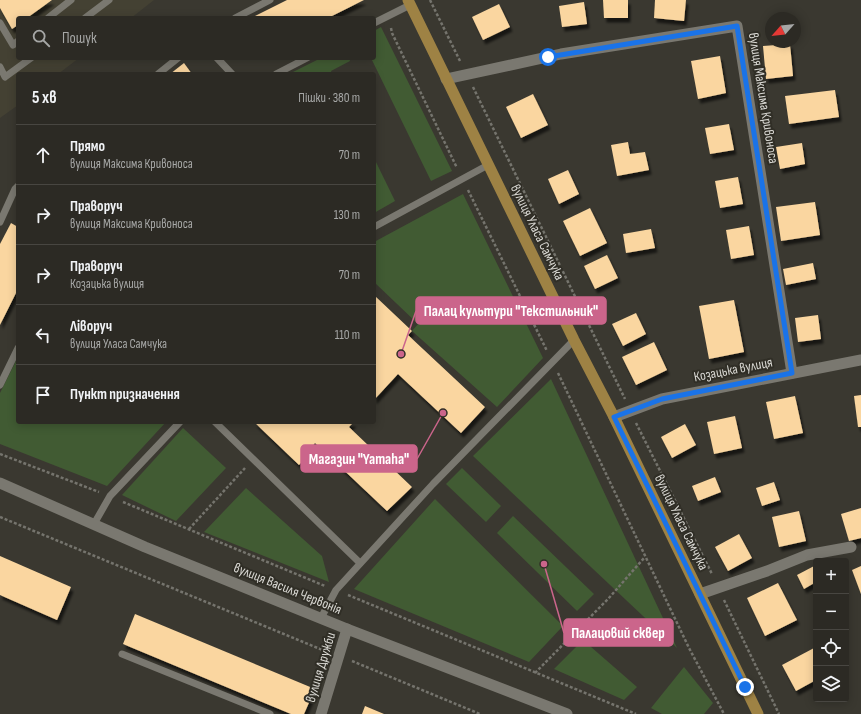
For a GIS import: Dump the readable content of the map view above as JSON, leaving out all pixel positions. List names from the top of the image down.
{
  "streets": {
    "main road": ["вулиця Уласа Самчука"],
    "street": [
      "вулиця Максима Кривоноса",
      "Козацька вулиця",
      "вулиця Василя Червонія",
      "вулиця Дружби"
    ]
  },
  "crossings": [
    ["вулиця Максима Кривоноса", "вулиця Уласа Самчука"],
    ["вулиця Максима Кривоноса", "Козацька вулиця"],
    ["вулиця Уласа Самчука", "Козацька вулиця"],
    ["вулиця Василя Червонія", "вулиця Дружби"]
  ],
  "places": ["Палац культури \"Текстильник\"", "Магазин \"Yamaha\"", "Палацовий сквер"],
  "north": "bottom left",
  "page": {
    "search": "Пошук",
    "heading": ["5 хв", "Пішки · 380 m"],
    "list": [
      ["Прямо", "вулиця Максима Кривоноса", "70 m"],
      ["Праворуч", "вулиця Максима Кривоноса", "130 m"],
      ["Праворуч", "Козацька вулиця", "70 m"],
      ["Ліворуч", "вулиця Уласа Самчука", "110 m"],
      "Пункт призначення"
    ],
    "map_buttons": ["+", "−"]
  }
}
